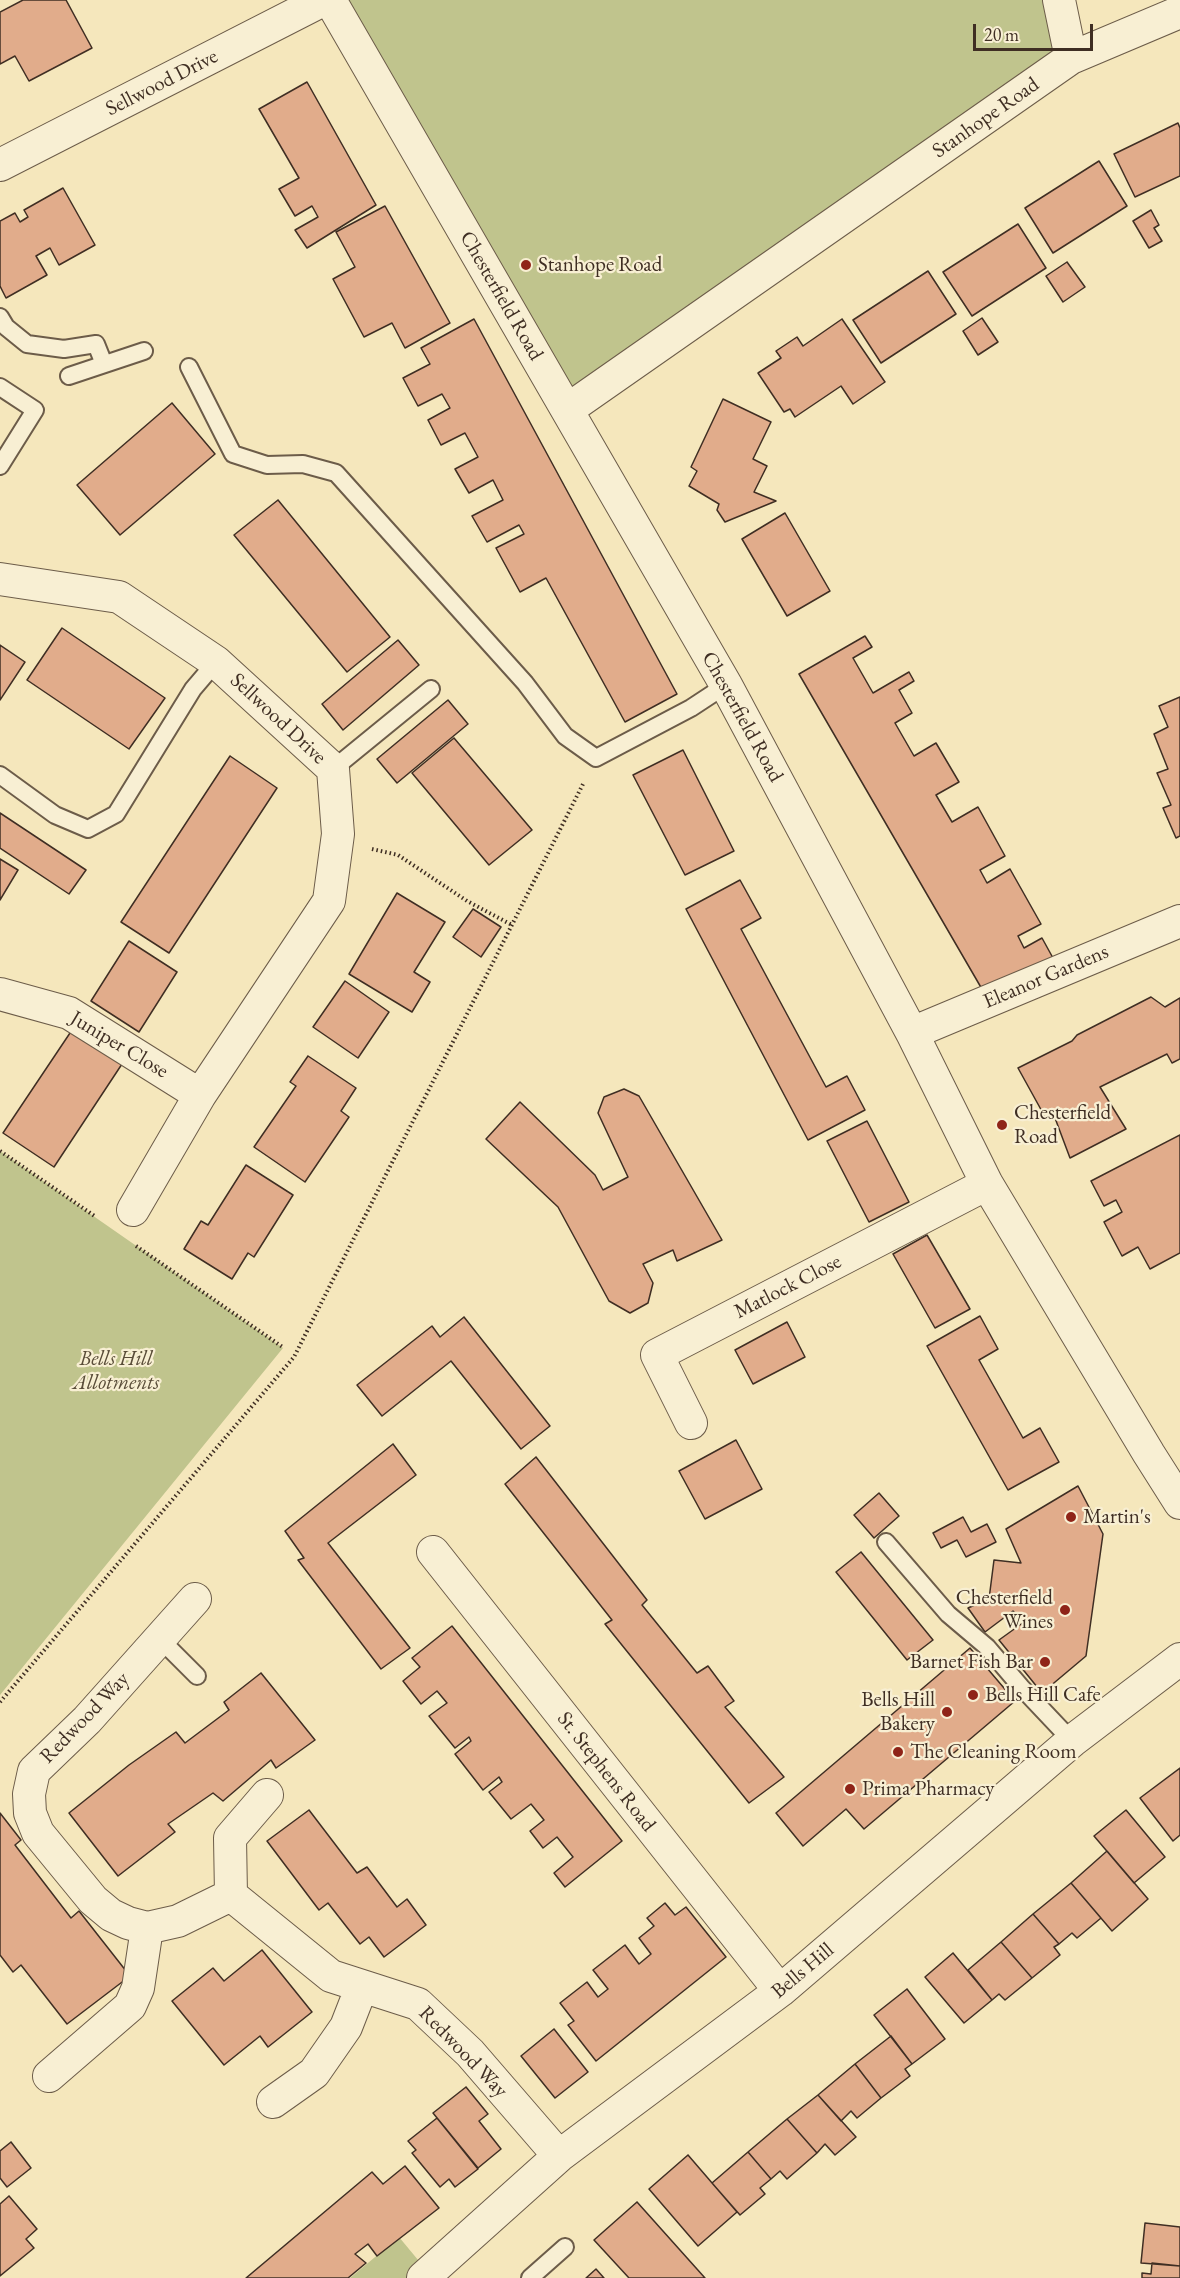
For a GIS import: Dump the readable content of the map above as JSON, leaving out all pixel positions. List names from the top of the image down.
{
  "streets": {
    "street": [
      "Sellwood Drive",
      "Stanhope Road",
      "Chesterfield Road",
      "Eleanor Gardens",
      "Juniper Close",
      "Matlock Close",
      "Redwood Way",
      "St. Stephens Road",
      "Bells Hill"
    ]
  },
  "crossings": [
    ["Sellwood Drive", "Juniper Close"],
    ["Stanhope Road", "Chesterfield Road"],
    ["Chesterfield Road", "Eleanor Gardens"],
    ["Chesterfield Road", "Matlock Close"],
    ["Redwood Way", "Bells Hill"],
    ["St. Stephens Road", "Bells Hill"]
  ],
  "parks": ["Bells Hill Allotments"],
  "places": [
    "Stanhope Road",
    "Chesterfield Road",
    "Martin's",
    "Chesterfield Wines",
    "Barnet Fish Bar",
    "Bells Hill Cafe",
    "Bells Hill Bakery",
    "The Cleaning Room",
    "Prima Pharmacy"
  ],
  "scale_bar": "20 m"
}
